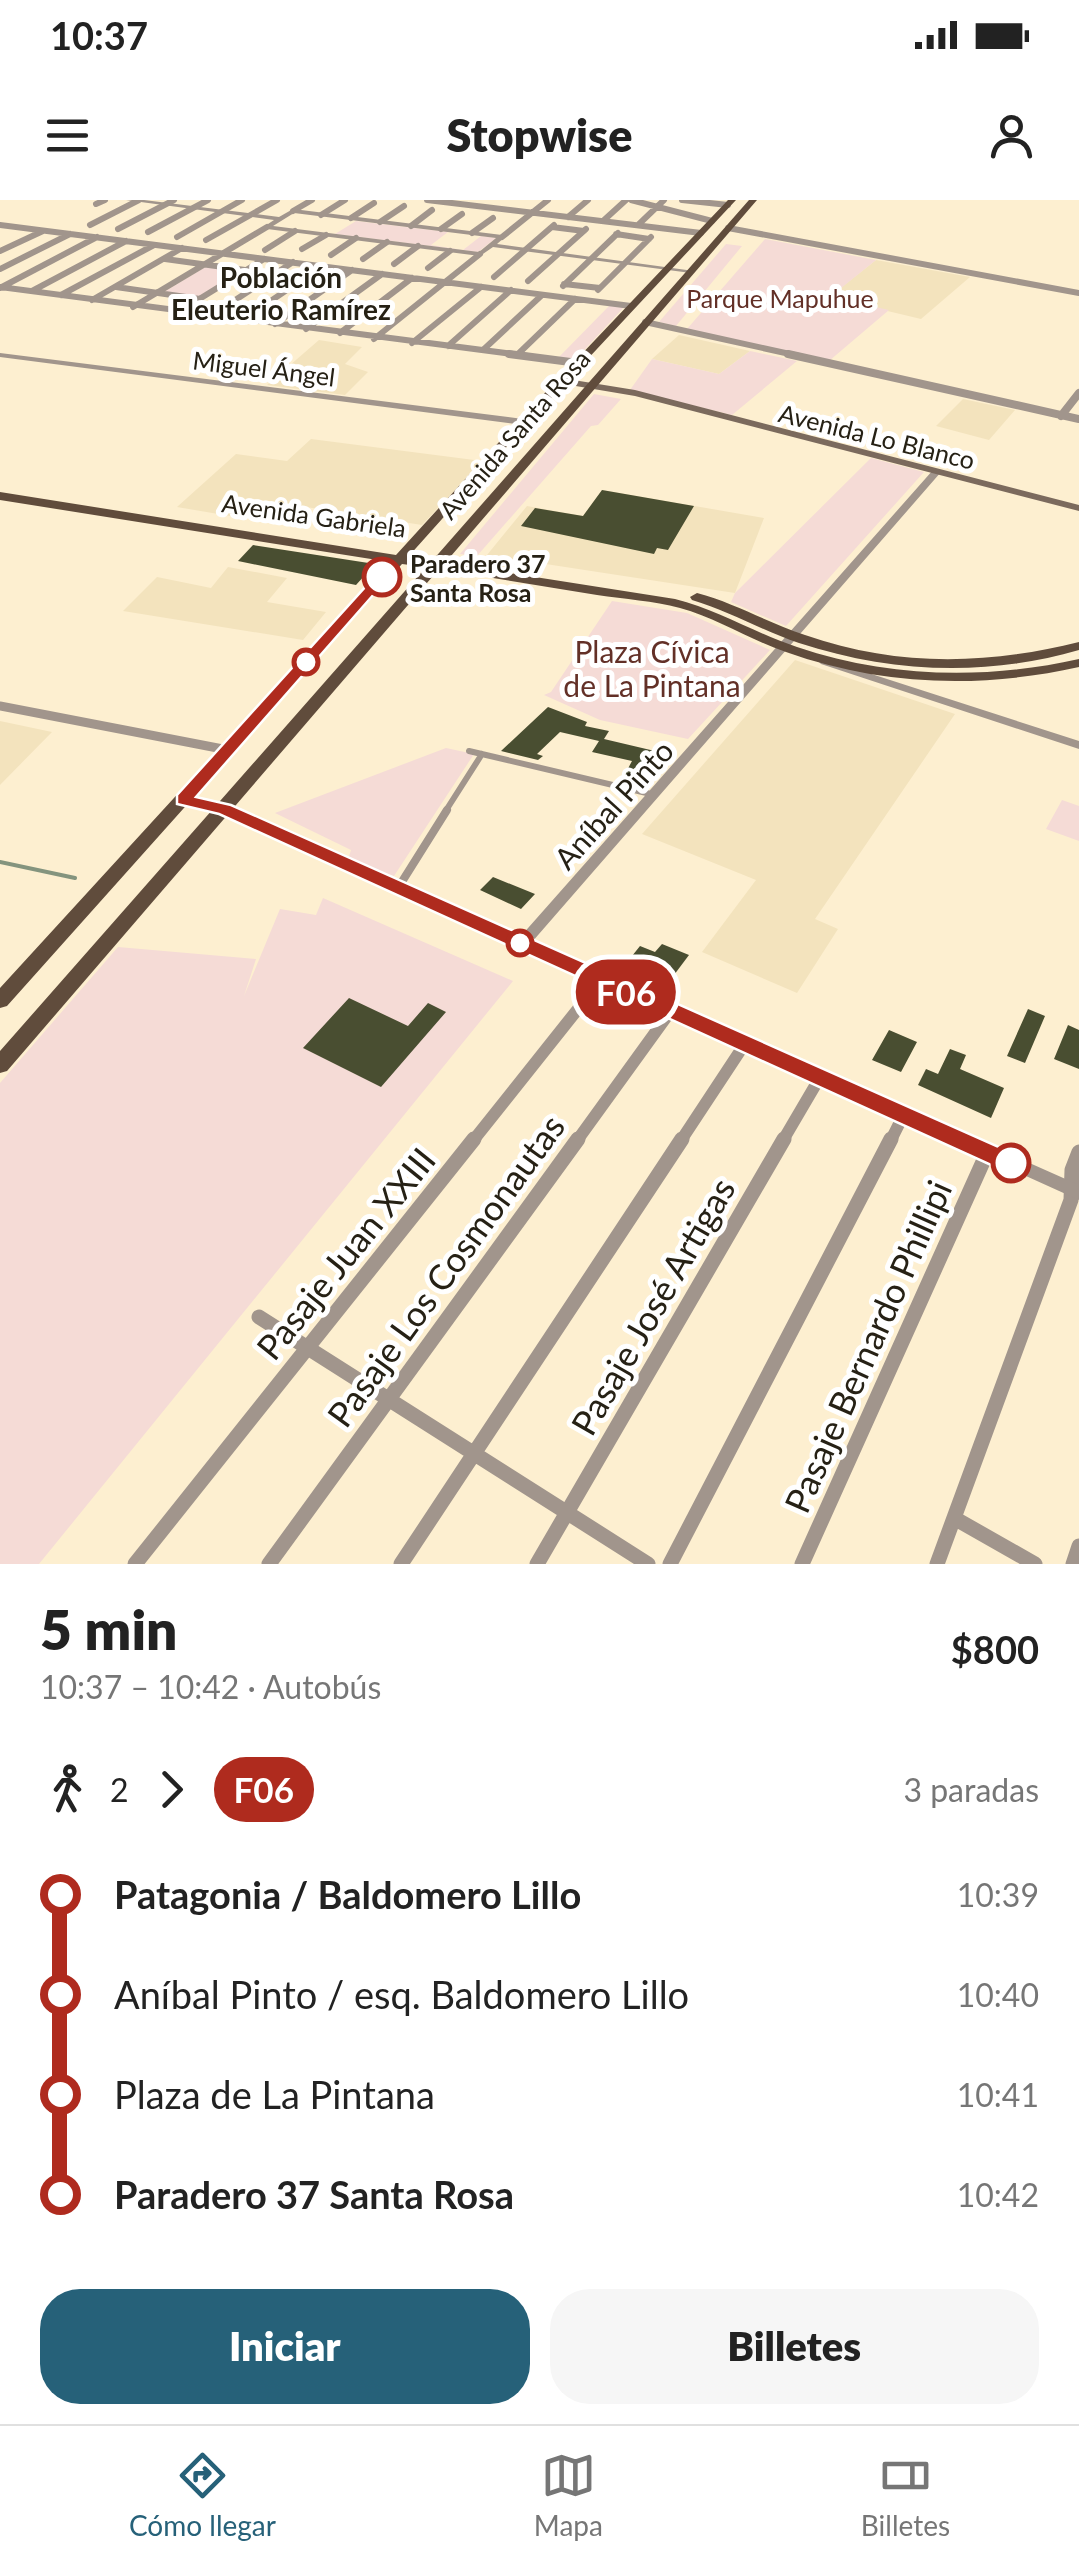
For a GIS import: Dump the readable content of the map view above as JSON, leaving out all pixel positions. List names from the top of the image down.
{
  "streets": {
    "main road": ["Avenida Santa Rosa", "Avenida Lo Blanco", "Avenida Gabriela"],
    "street": [
      "Miguel Ángel",
      "Aníbal Pinto",
      "Pasaje Juan XXIII",
      "Pasaje Los Cosmonautas",
      "Pasaje José Artigas",
      "Pasaje Bernardo Phillipi"
    ]
  },
  "crossings": [
    ["Miguel Ángel", "Avenida Santa Rosa"],
    ["Avenida Santa Rosa", "Avenida Lo Blanco"],
    ["Avenida Santa Rosa", "Avenida Gabriela"],
    ["Avenida Lo Blanco", "Aníbal Pinto"],
    ["Avenida Gabriela", "Aníbal Pinto"]
  ],
  "districts": ["Población Eleuterio Ramírez"],
  "parks": ["Parque Mapuhue", "Plaza Cívica de La Pintana"],
  "places": ["Paradero 37 Santa Rosa"],
  "lines": ["bus line F06"],
  "page": {
    "status": "10:37",
    "header": "Stopwise",
    "on_map": "F06",
    "heading": ["5 min", "10:37 – 10:42 · Autobús", "$800"],
    "legs": ["2", "F06", "3 paradas"],
    "list": [
      {
        "name": "Patagonia / Baldomero Lillo",
        "value": "10:39"
      },
      {
        "name": "Aníbal Pinto / esq. Baldomero Lillo",
        "value": "10:40"
      },
      {
        "name": "Plaza de La Pintana",
        "value": "10:41"
      },
      {
        "name": "Paradero 37 Santa Rosa",
        "value": "10:42"
      }
    ],
    "buttons": ["Iniciar", "Billetes"],
    "tabs": ["Cómo llegar", "Mapa", "Billetes"]
  }
}
